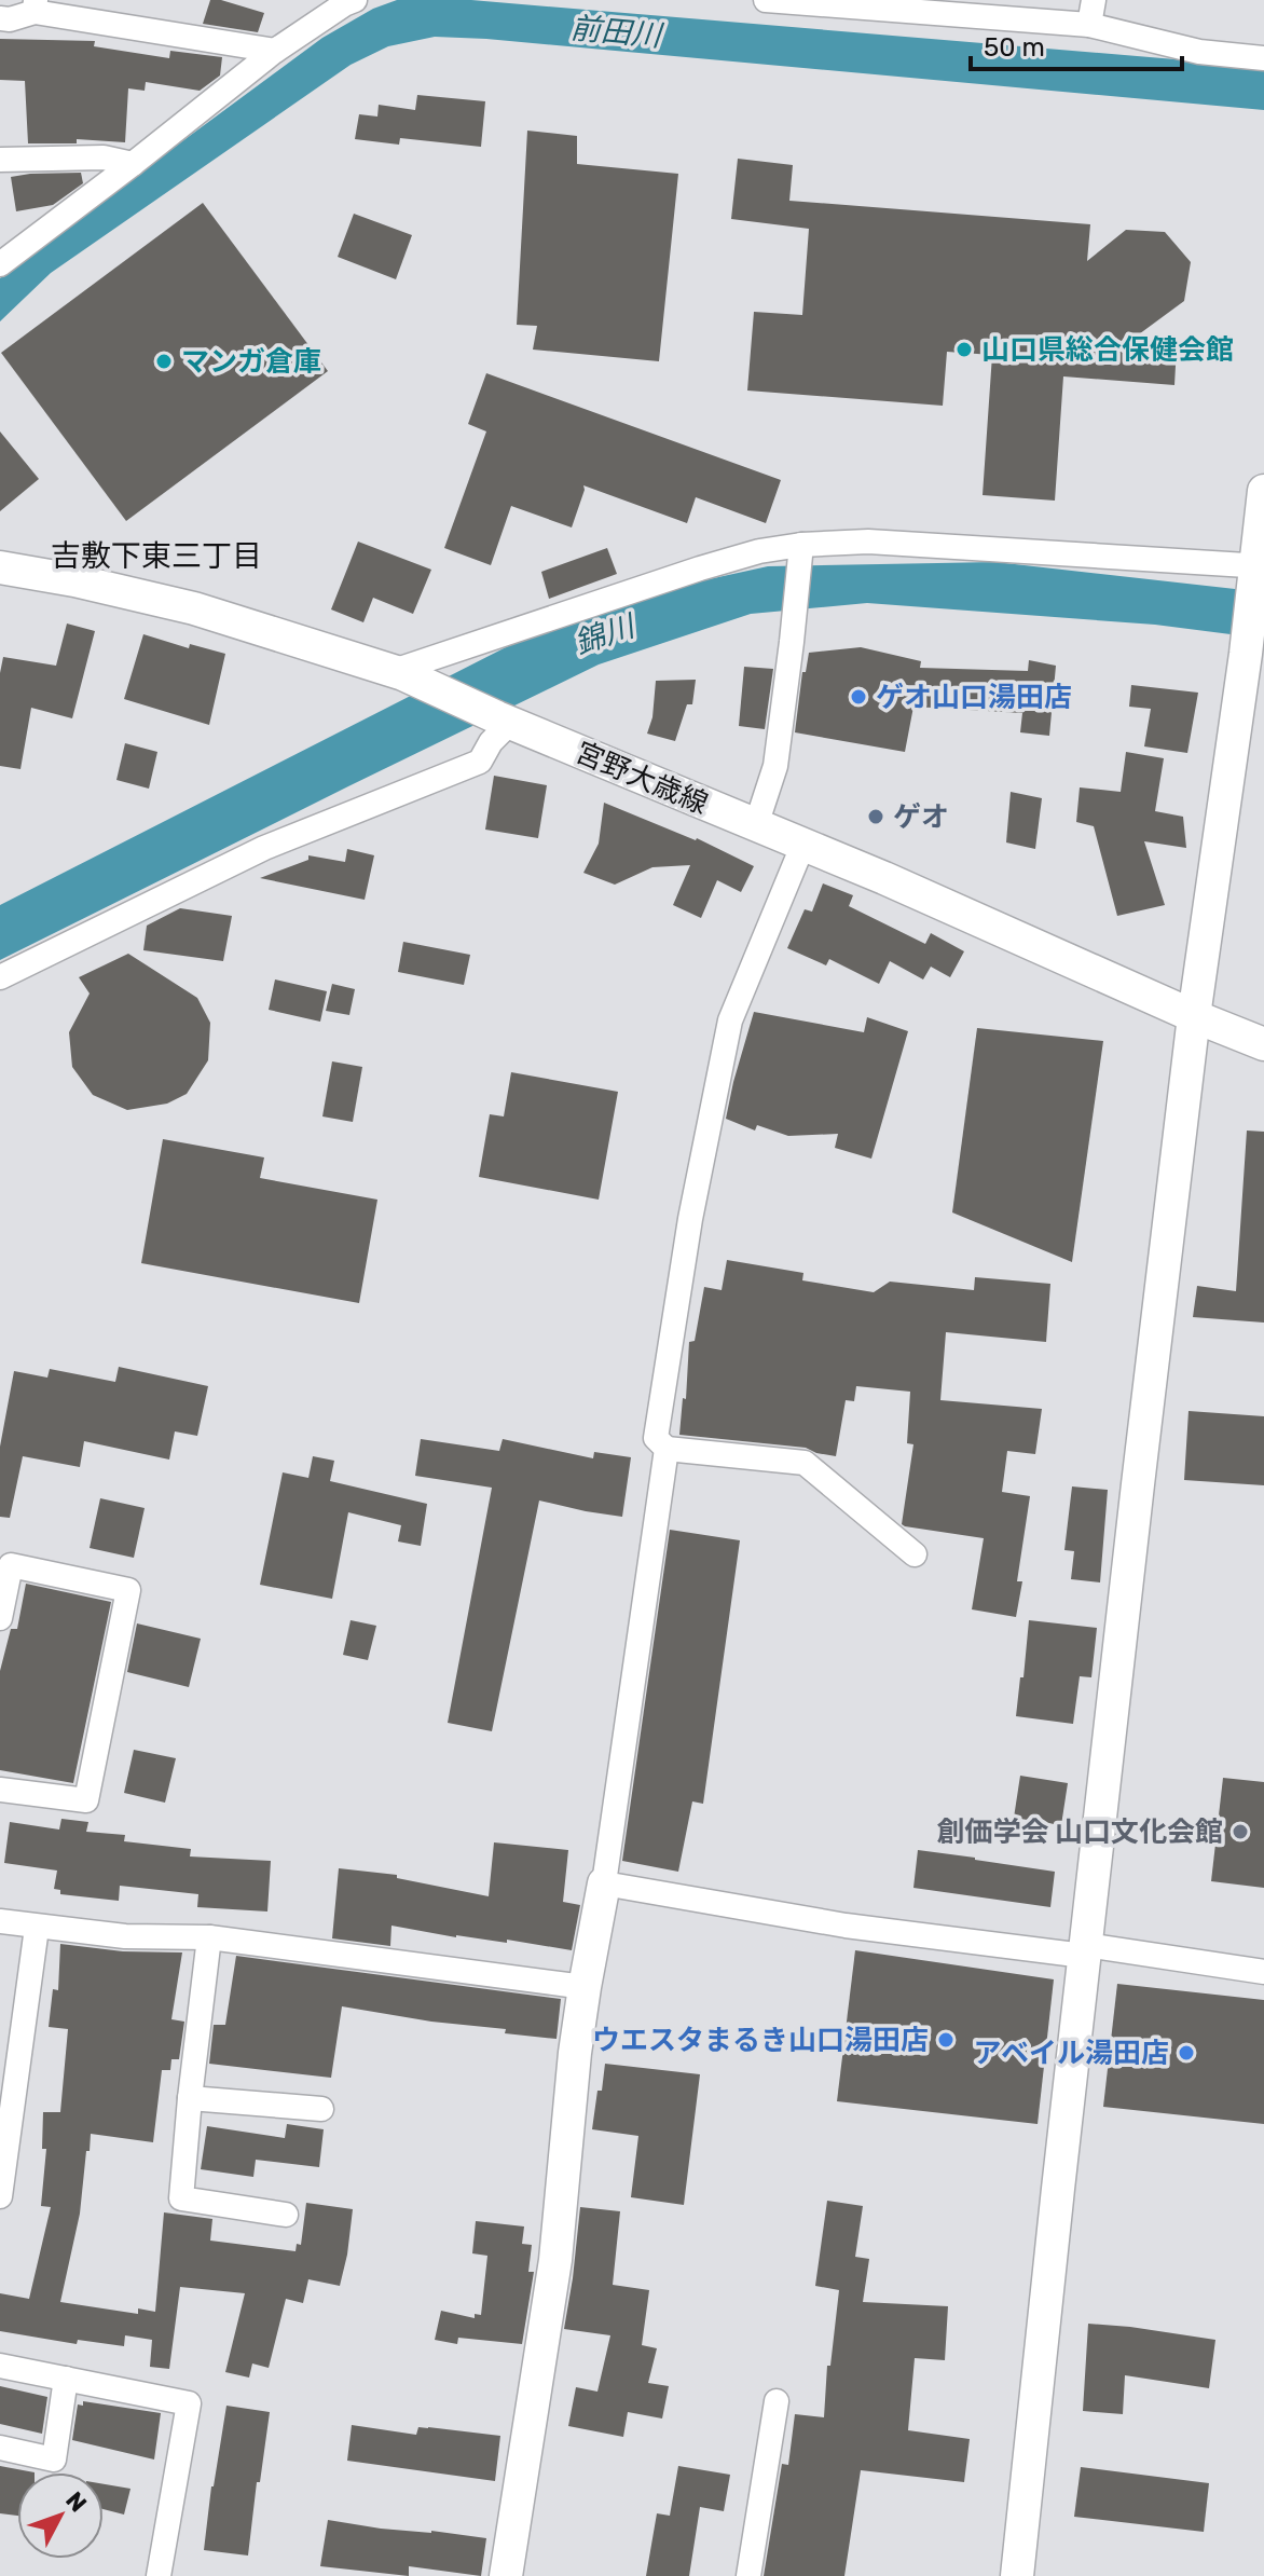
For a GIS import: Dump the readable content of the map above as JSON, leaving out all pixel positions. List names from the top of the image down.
{
  "streets": {
    "street": ["宮野大歳線"]
  },
  "districts": ["吉敷下東三丁目"],
  "water": ["前田川", "錦川"],
  "places": [
    "山口県総合保健会館",
    "マンガ倉庫",
    "ゲオ山口湯田店",
    "ゲオ",
    "創価学会 山口文化会館",
    "ウエスタまるき山口湯田店",
    "アベイル湯田店"
  ],
  "scale_bar": "50 m",
  "north": "top right"
}
